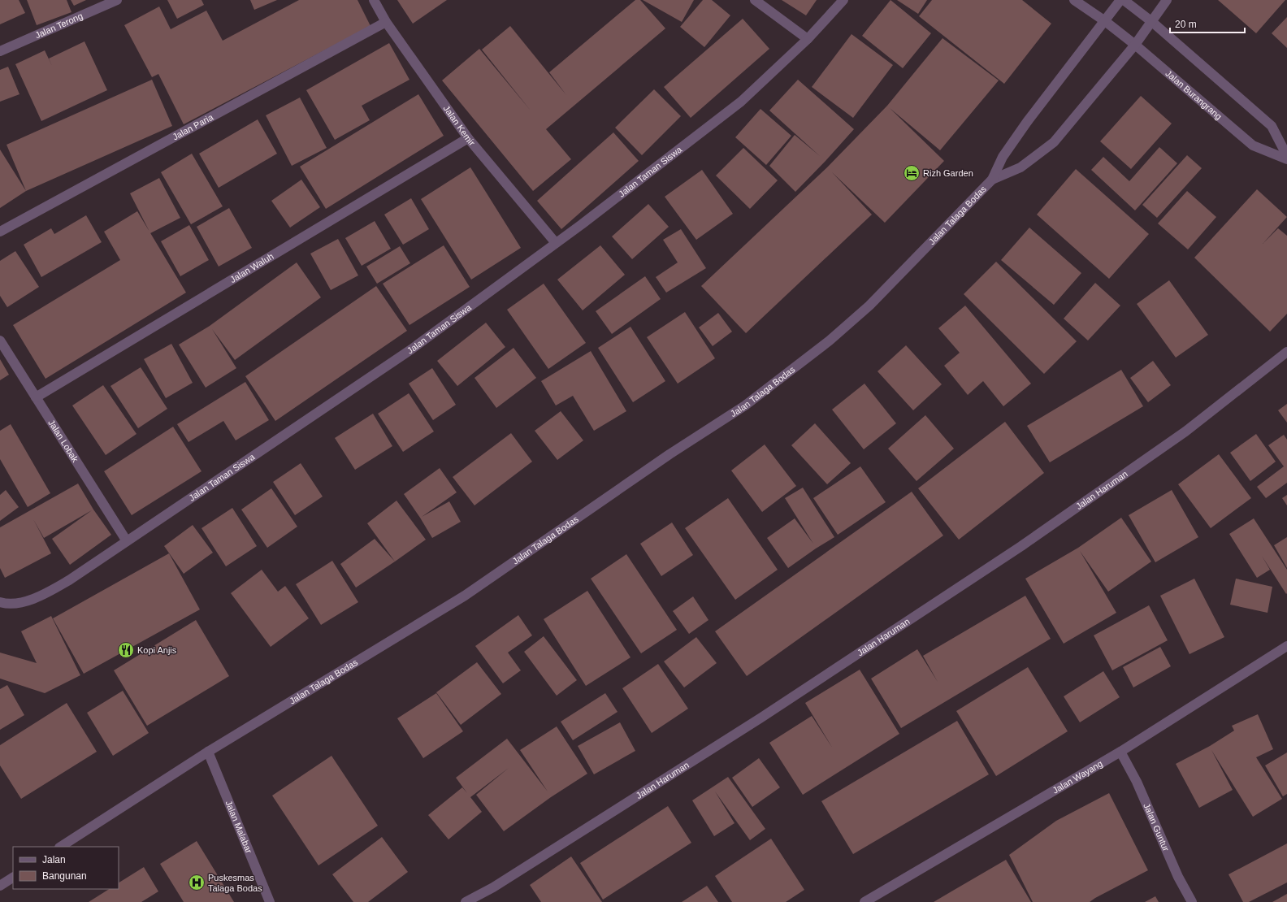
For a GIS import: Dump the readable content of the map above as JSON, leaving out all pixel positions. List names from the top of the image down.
{
  "streets": {
    "street": [
      "Jalan Terong",
      "Jalan Burangrang",
      "Jalan Kemir",
      "Jalan Paria",
      "Jalan Taman Siswa",
      "Jalan Talaga Bodas",
      "Jalan Waluh",
      "Jalan Lobak",
      "Jalan Haruman",
      "Jalan Wayang",
      "Jalan Malabar",
      "Jalan Guntur"
    ]
  },
  "crossings": [
    ["Jalan Burangrang", "Jalan Talaga Bodas"],
    ["Jalan Kemir", "Jalan Paria"],
    ["Jalan Kemir", "Jalan Taman Siswa"],
    ["Jalan Kemir", "Jalan Waluh"],
    ["Jalan Taman Siswa", "Jalan Lobak"],
    ["Jalan Talaga Bodas", "Jalan Malabar"],
    ["Jalan Waluh", "Jalan Lobak"],
    ["Jalan Wayang", "Jalan Guntur"]
  ],
  "places": {
    "hotel": ["Rizh Garden"],
    "restaurant": ["Kopi Anjis"],
    "hospital": ["Puskesmas Talaga Bodas"]
  },
  "legend": ["Jalan", "Bangunan"],
  "scale_bar": "20 m"
}
